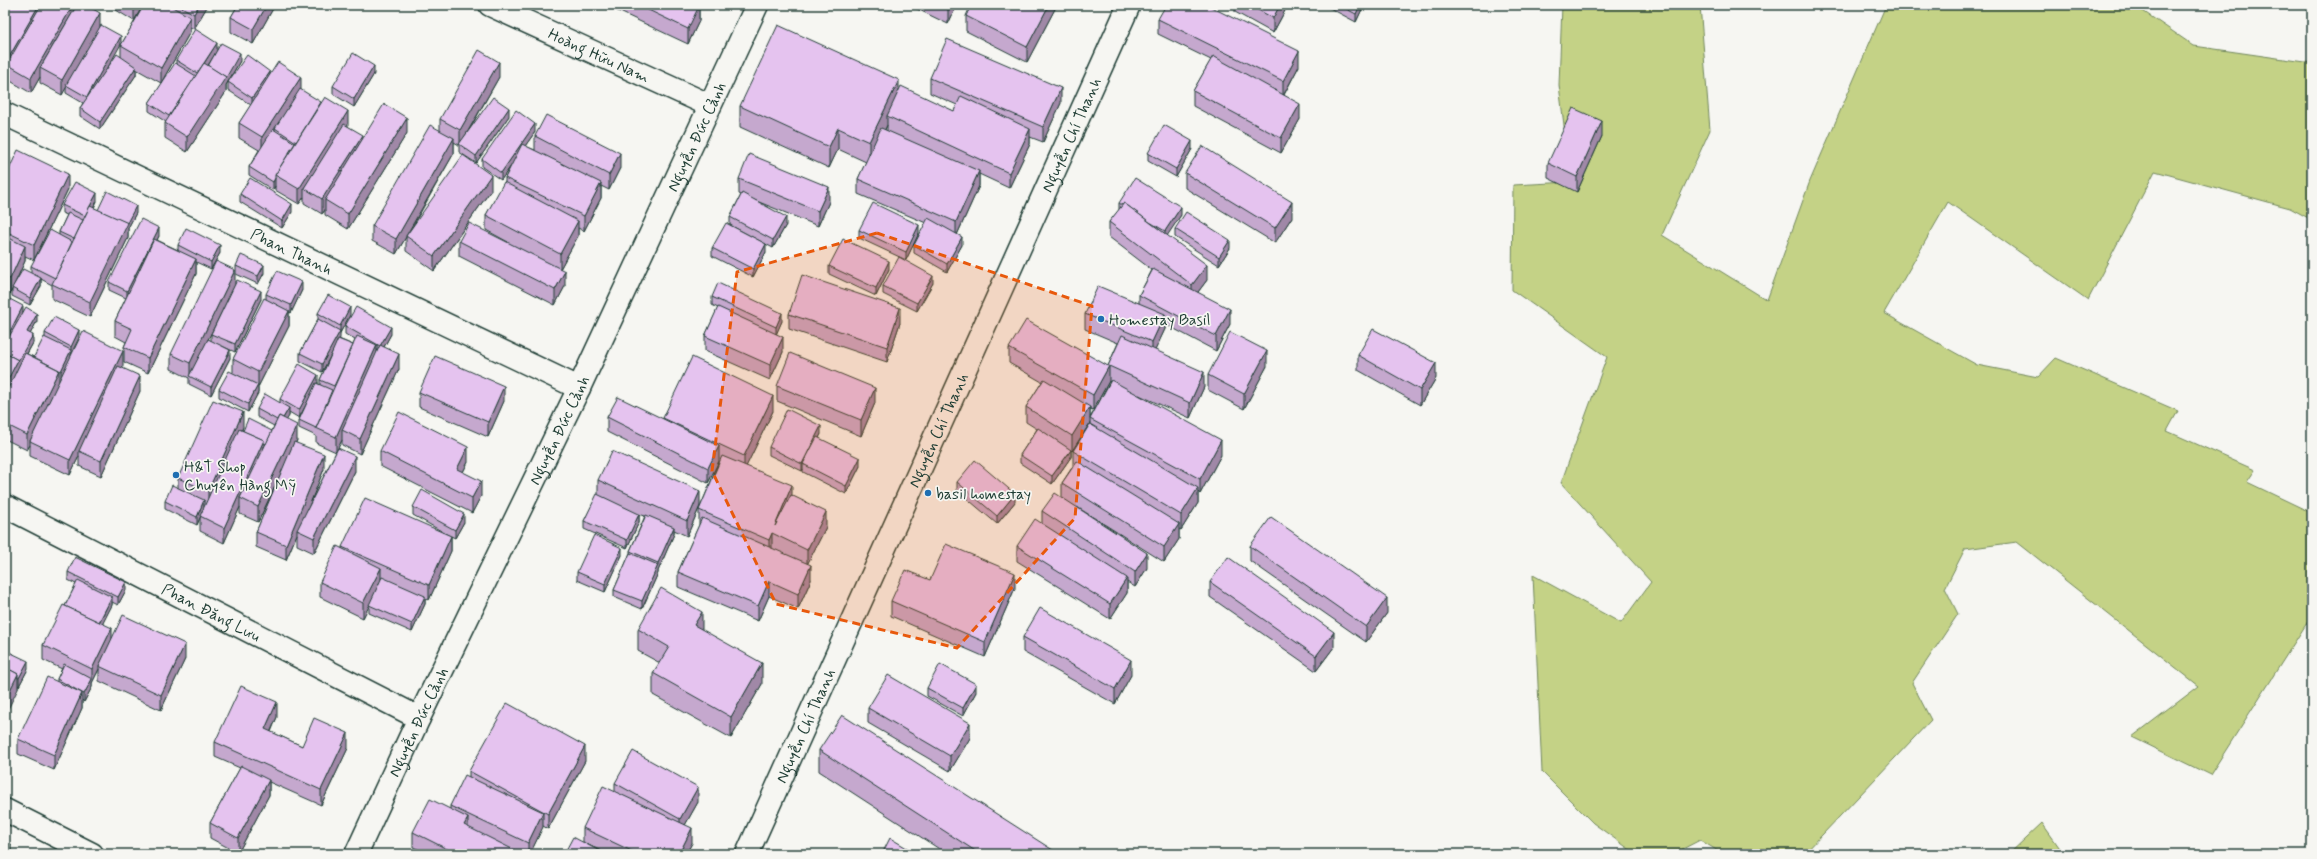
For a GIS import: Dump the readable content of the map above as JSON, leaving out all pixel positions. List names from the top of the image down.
{
  "streets": {
    "street": [
      "Hoàng Hữu Nam",
      "Nguyễn Chí Thanh",
      "Nguyễn Đức Cảnh",
      "Phan Thanh",
      "Phan Đăng Lưu"
    ]
  },
  "crossings": [
    ["Hoàng Hữu Nam", "Nguyễn Đức Cảnh"],
    ["Nguyễn Đức Cảnh", "Phan Thanh"],
    ["Nguyễn Đức Cảnh", "Phan Đăng Lưu"]
  ],
  "places": ["Homestay Basil", "H&T Shop Chuyên Hàng Mỹ", "basil homestay"]
}
